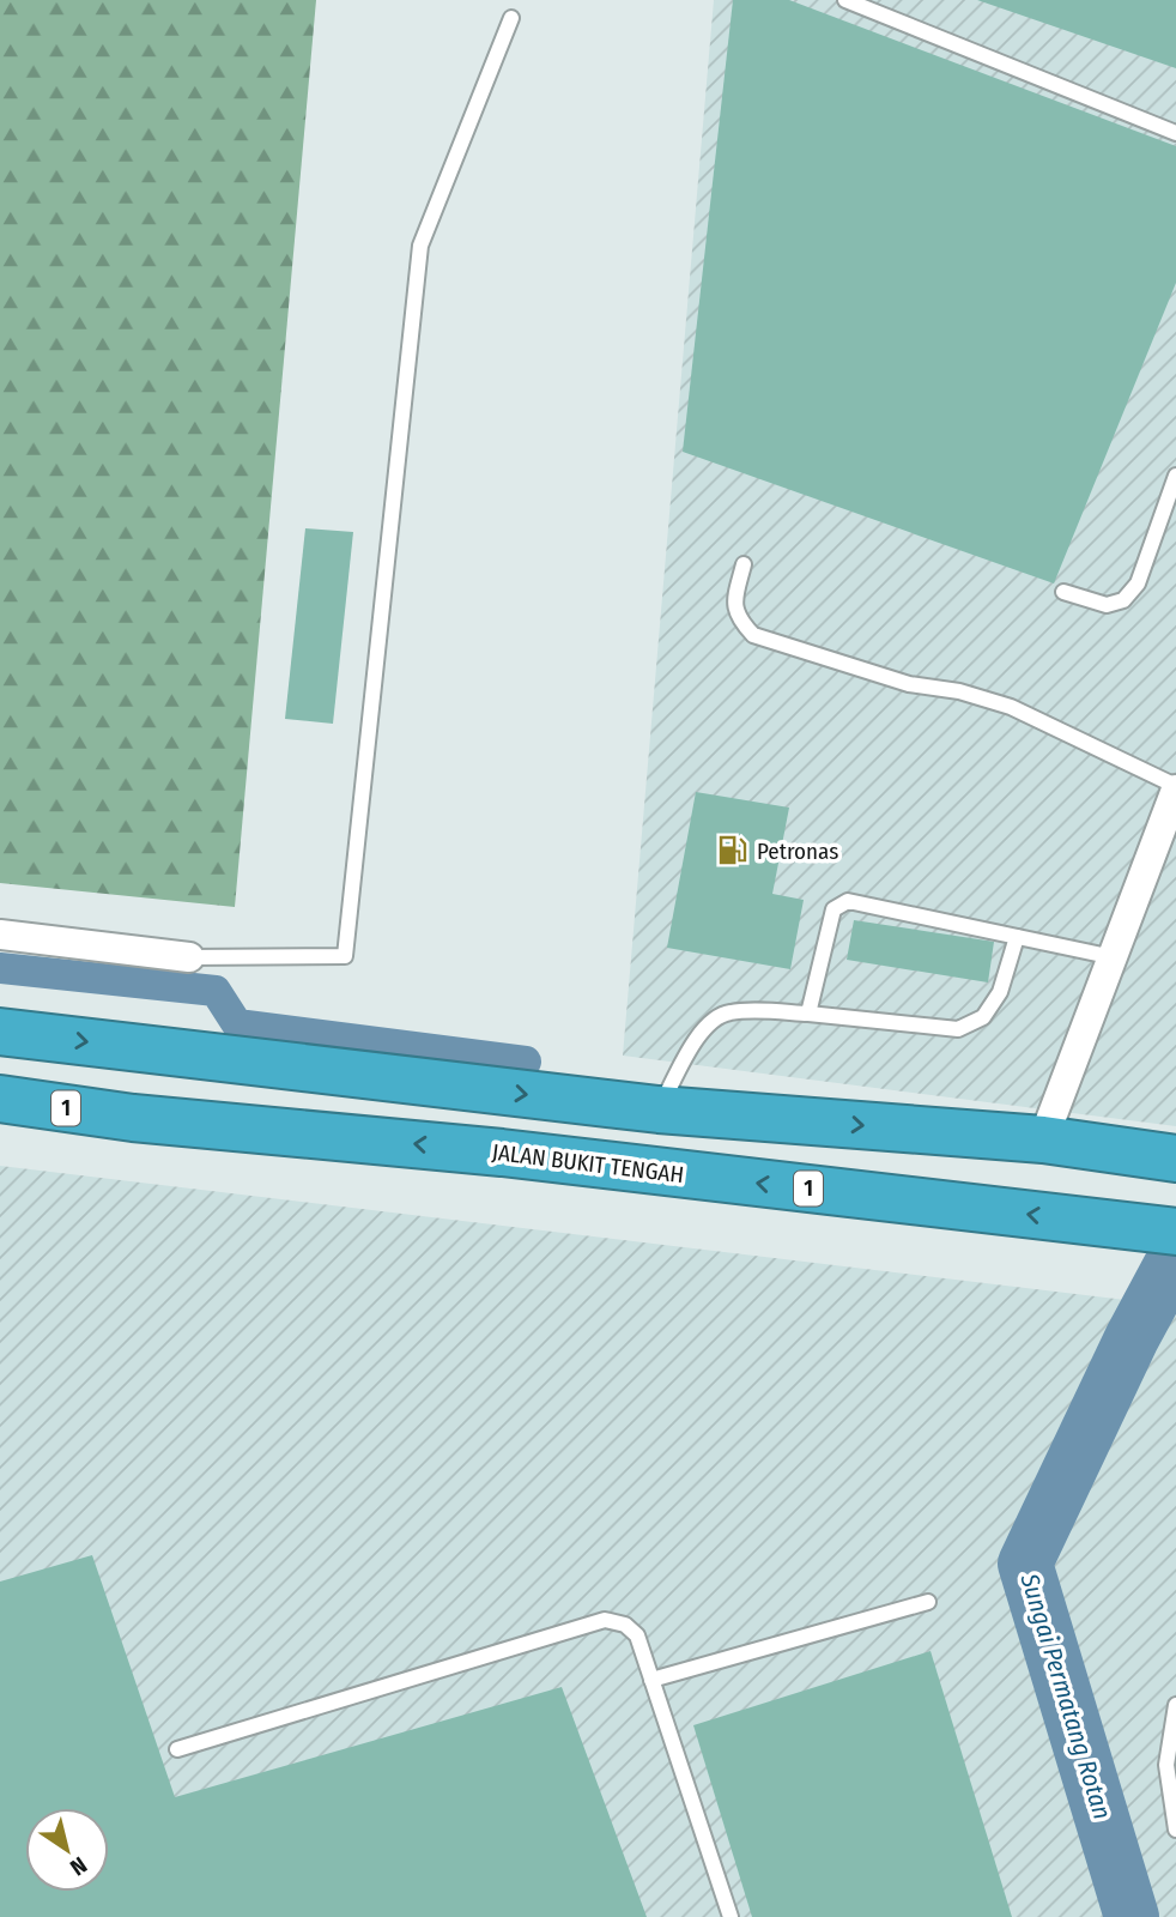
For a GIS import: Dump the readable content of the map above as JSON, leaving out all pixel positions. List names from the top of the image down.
{
  "streets": {
    "highway": ["1", "JALAN BUKIT TENGAH"]
  },
  "water": ["Sungai Permatang Rotan"],
  "places": {
    "fuel station": ["Petronas"]
  },
  "north": "bottom right"
}
